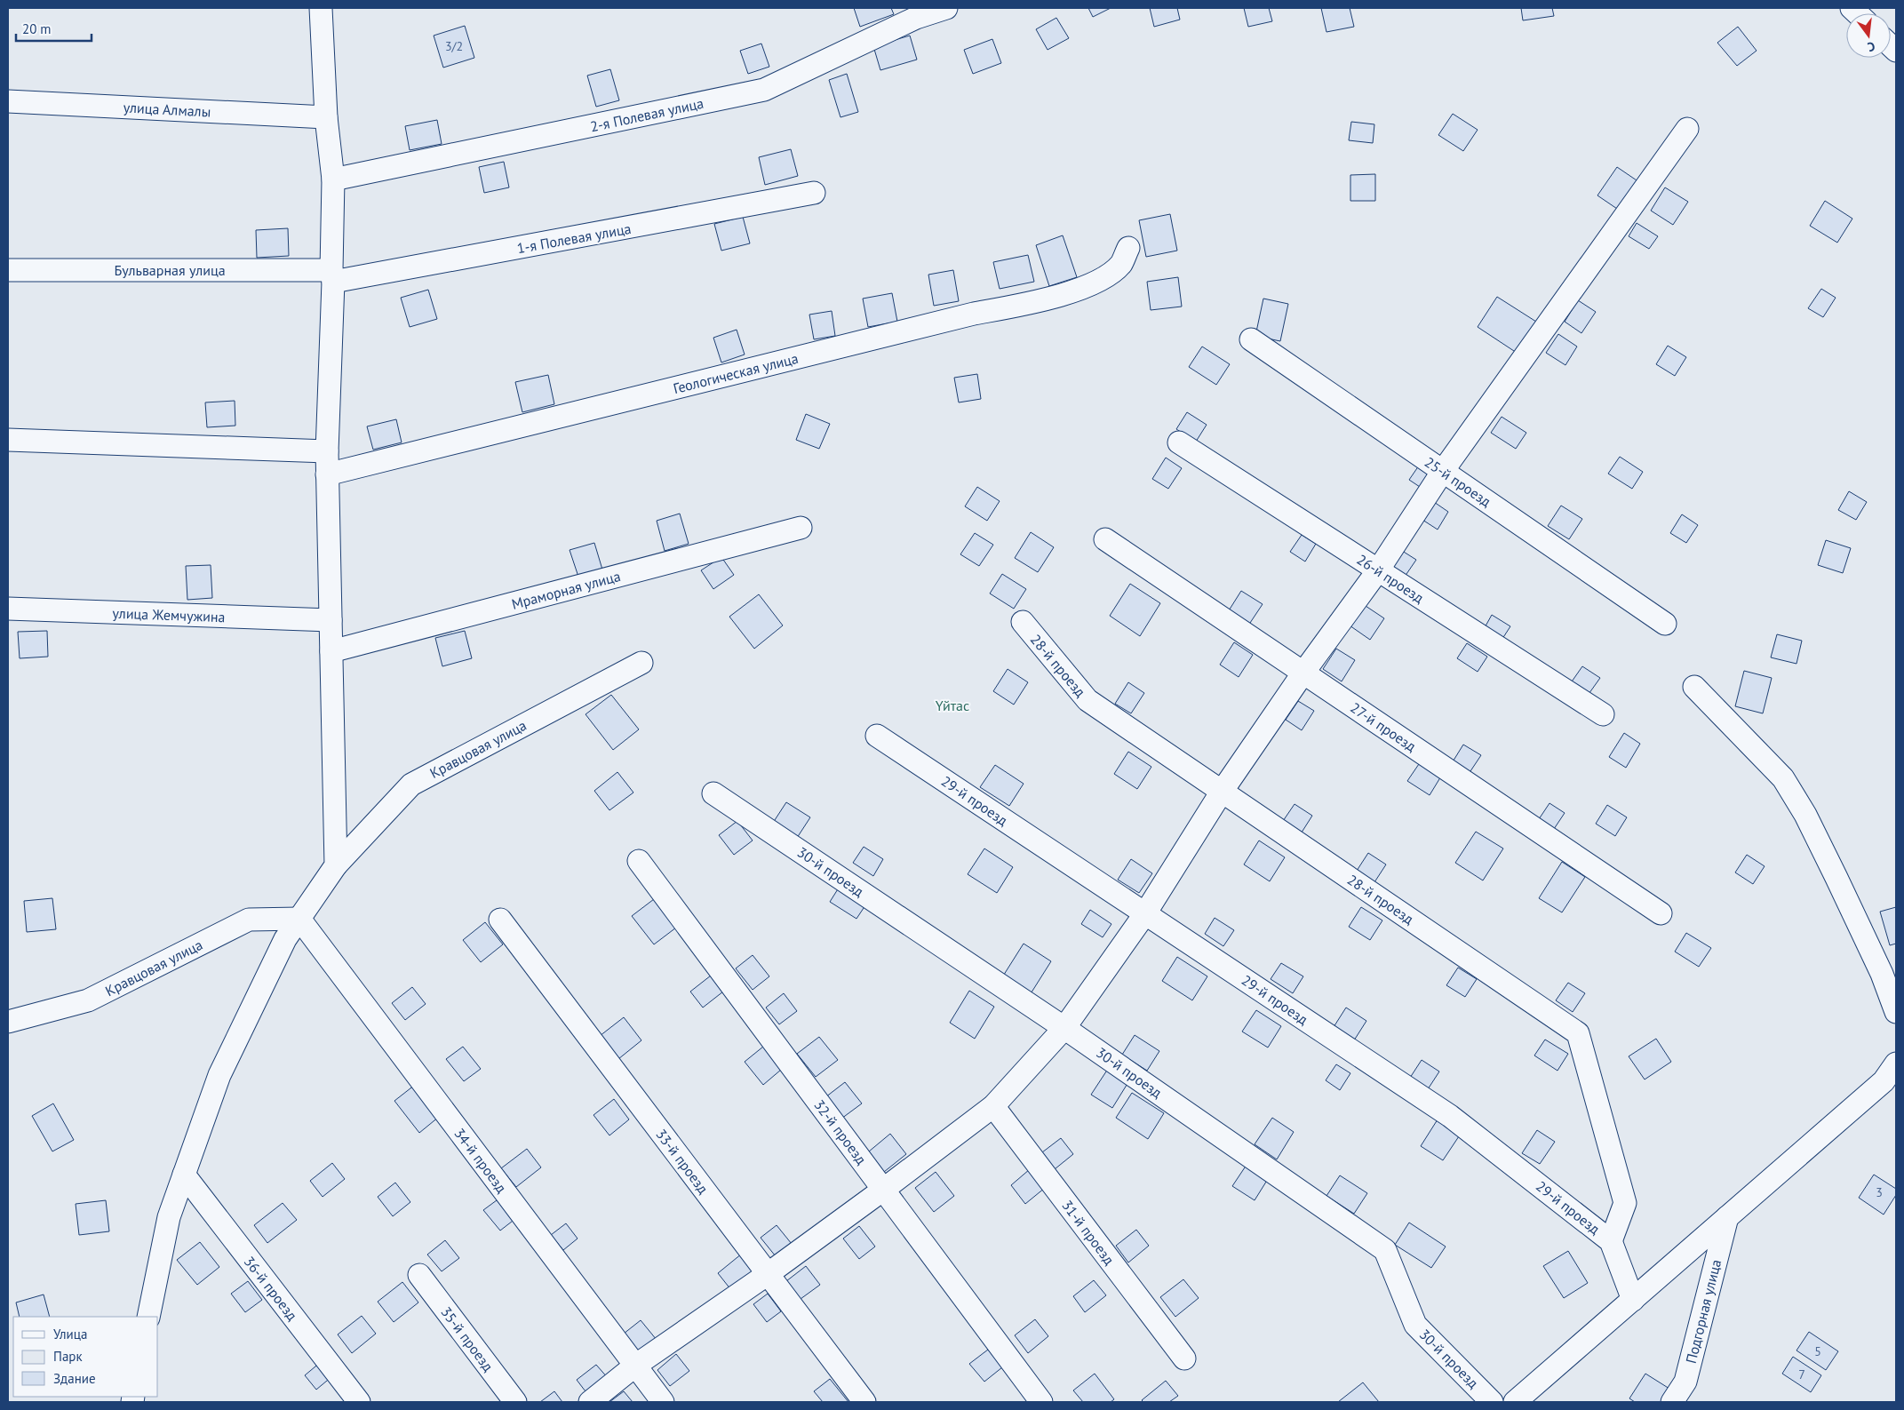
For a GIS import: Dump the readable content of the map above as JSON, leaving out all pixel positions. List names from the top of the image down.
{
  "streets": {
    "street": [
      "улица Алмалы",
      "2-я Полевая улица",
      "1-я Полевая улица",
      "Бульварная улица",
      "Геологическая улица",
      "25-й проезд",
      "26-й проезд",
      "Мраморная улица",
      "улица Жемчужина",
      "28-й проезд",
      "27-й проезд",
      "Кравцовая улица",
      "29-й проезд",
      "30-й проезд",
      "32-й проезд",
      "34-й проезд",
      "33-й проезд",
      "31-й проезд",
      "36-й проезд",
      "Подгорная улица",
      "35-й проезд"
    ]
  },
  "crossings": [
    ["1-я Полевая улица", "Бульварная улица"],
    ["28-й проезд", "29-й проезд"],
    ["Кравцовая улица", "34-й проезд"],
    ["Кравцовая улица", "36-й проезд"]
  ],
  "parks": ["Үйтас"],
  "house_numbers": [
    "3/2",
    "3",
    "5",
    "7"
  ],
  "legend": ["Улица", "Парк", "Здание"],
  "scale_bar": "20 m",
  "north": "bottom"
}
